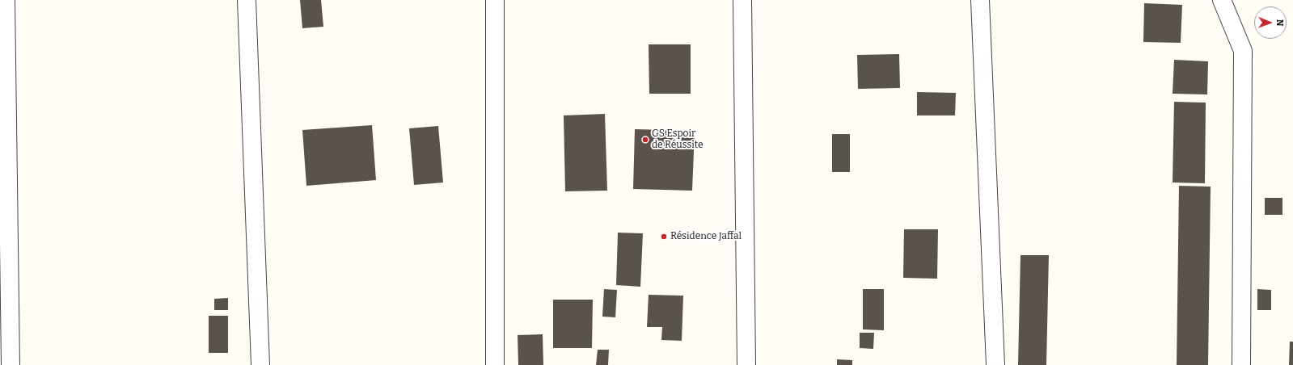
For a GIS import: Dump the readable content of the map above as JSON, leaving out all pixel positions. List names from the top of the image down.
{
  "places": ["GS Espoir de Réussite", "Résidence Jaffal"],
  "north": "right"
}
